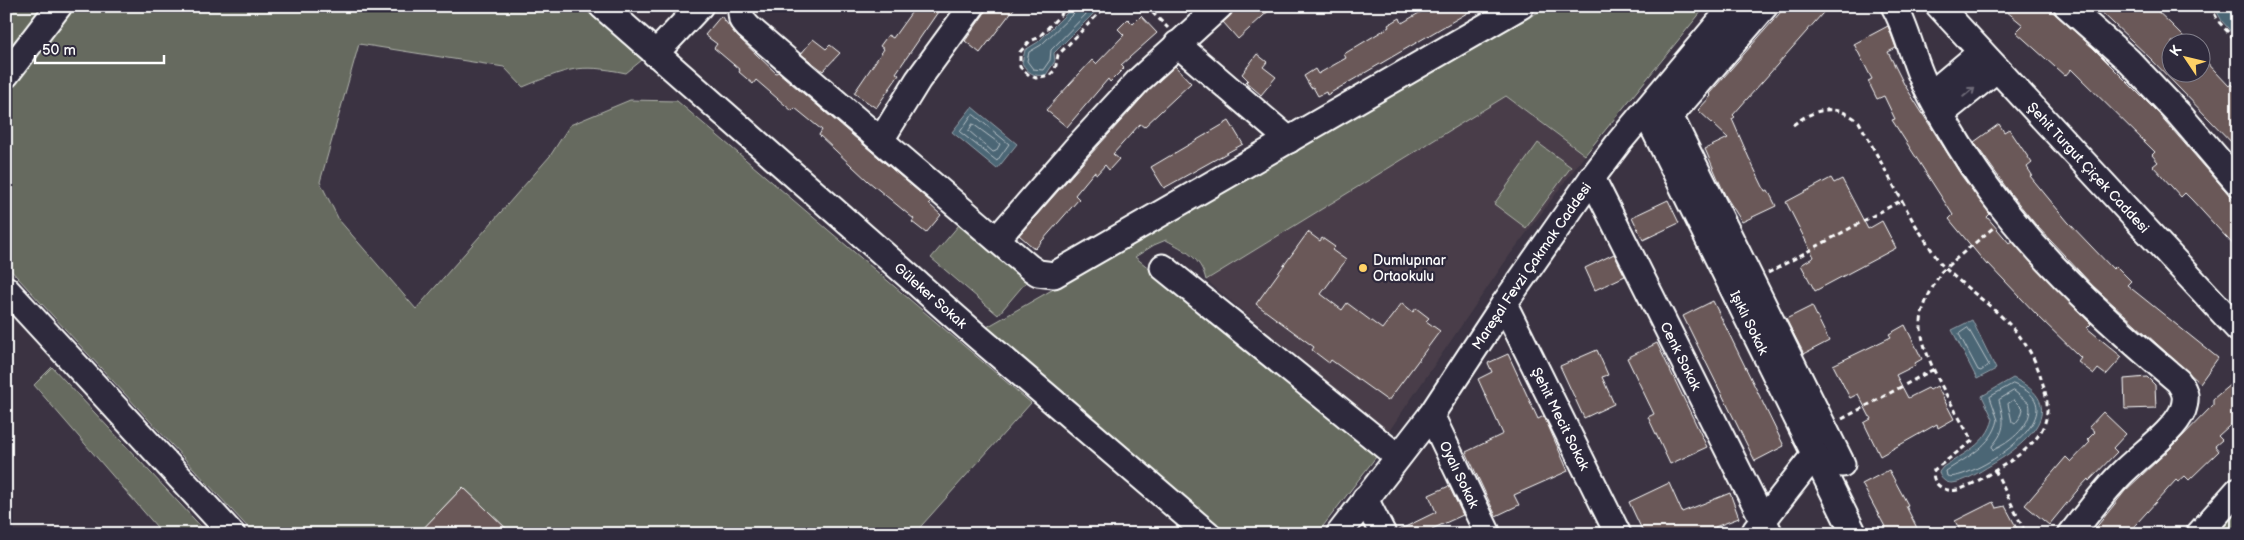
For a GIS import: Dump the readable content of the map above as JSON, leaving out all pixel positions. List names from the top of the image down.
{
  "streets": {
    "street": [
      "Şehit Turgut Çiçek Caddesi",
      "Mareşal Fevzi Çakmak Caddesi",
      "Güleker Sokak",
      "Işıklı Sokak",
      "Cenk Sokak",
      "Şehit Mecit Sokak",
      "Oyalı Sokak"
    ]
  },
  "crossings": [
    ["Mareşal Fevzi Çakmak Caddesi", "Işıklı Sokak"],
    ["Mareşal Fevzi Çakmak Caddesi", "Cenk Sokak"],
    ["Mareşal Fevzi Çakmak Caddesi", "Şehit Mecit Sokak"],
    ["Mareşal Fevzi Çakmak Caddesi", "Oyalı Sokak"]
  ],
  "places": ["Dumlupınar Ortaokulu"],
  "scale_bar": "50 m",
  "north": "top left"
}
